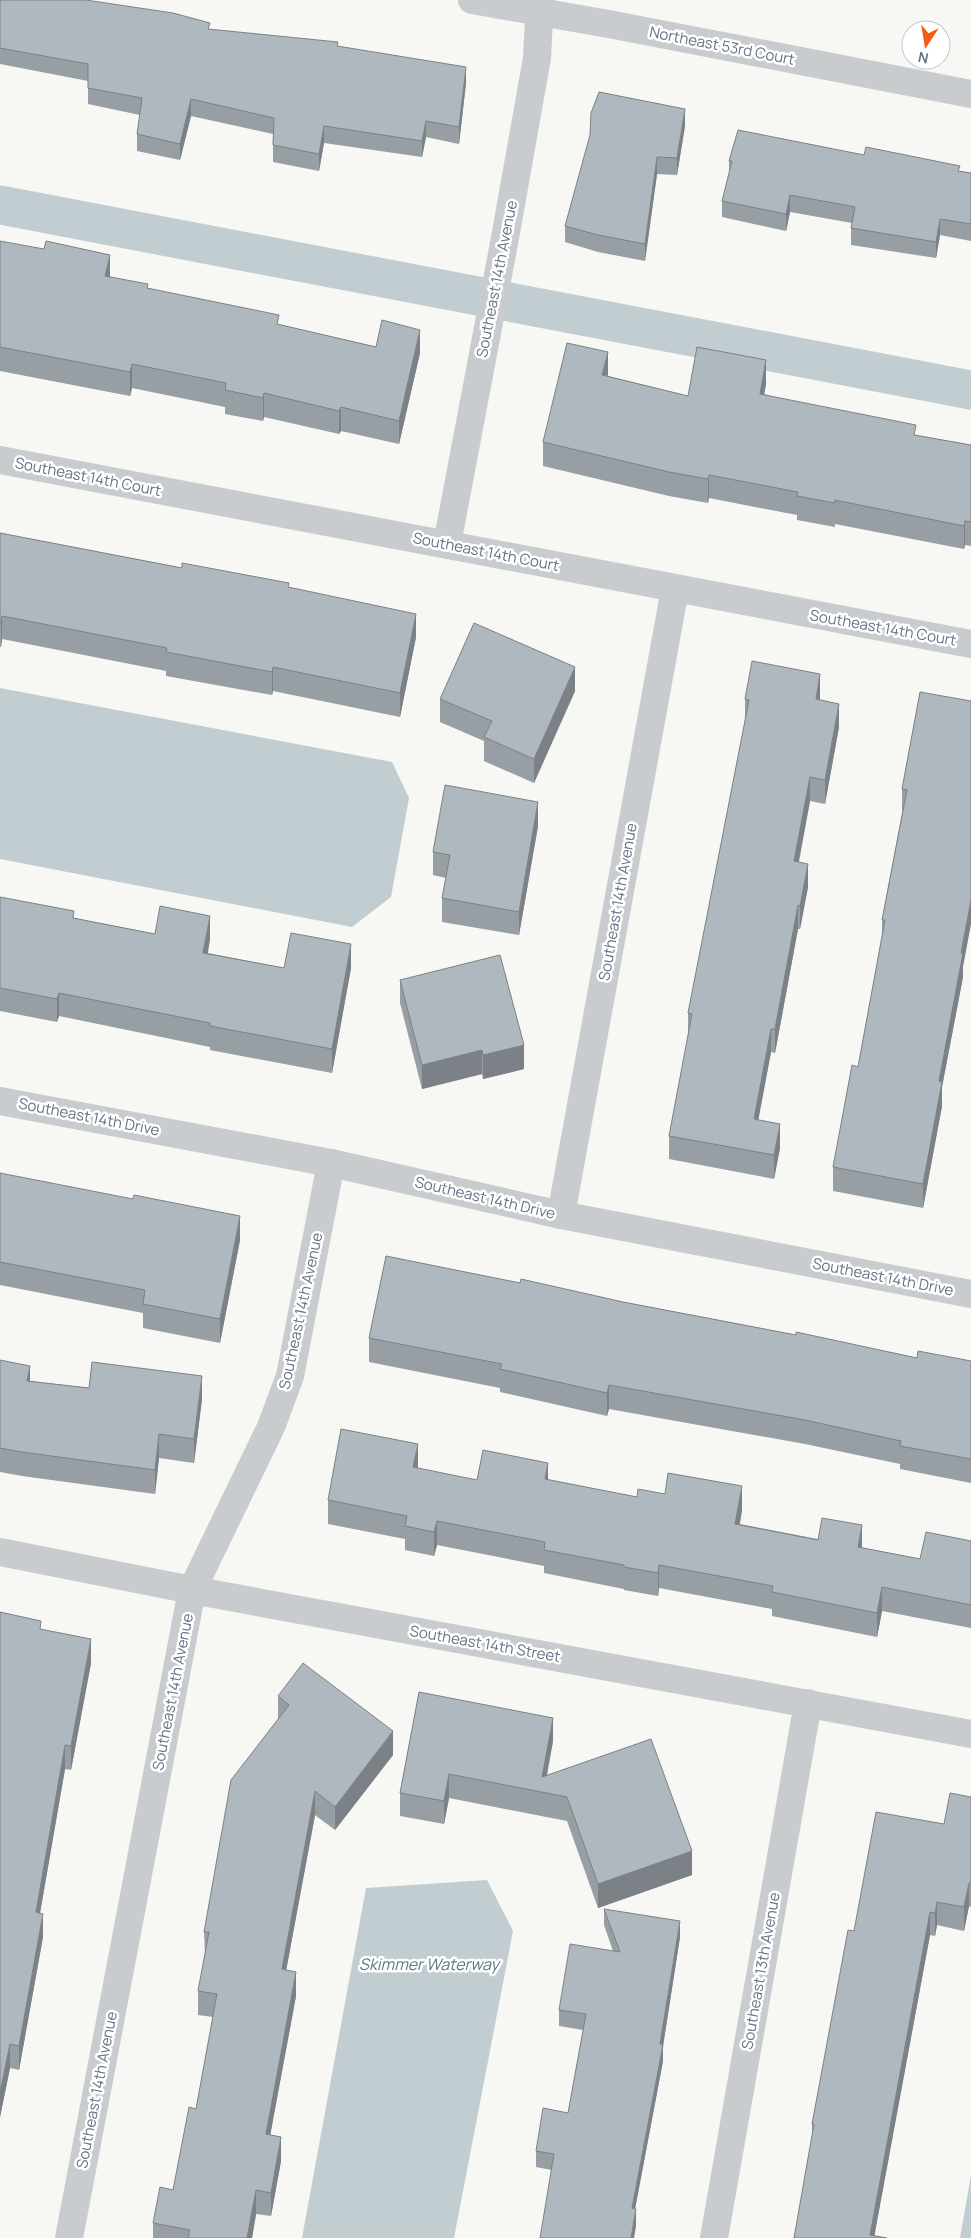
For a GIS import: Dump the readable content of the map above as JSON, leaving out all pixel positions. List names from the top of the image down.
{
  "streets": {
    "street": [
      "Northeast 53rd Court",
      "Southeast 14th Avenue",
      "Southeast 14th Court",
      "Southeast 14th Drive",
      "Southeast 14th Street",
      "Southeast 13th Avenue"
    ]
  },
  "crossings": [
    ["Northeast 53rd Court", "Southeast 14th Avenue"],
    ["Southeast 14th Avenue", "Southeast 14th Court"],
    ["Southeast 14th Avenue", "Southeast 14th Drive"],
    ["Southeast 14th Avenue", "Southeast 14th Street"],
    ["Southeast 14th Street", "Southeast 13th Avenue"]
  ],
  "water": ["Skimmer Waterway"],
  "north": "bottom"
}
